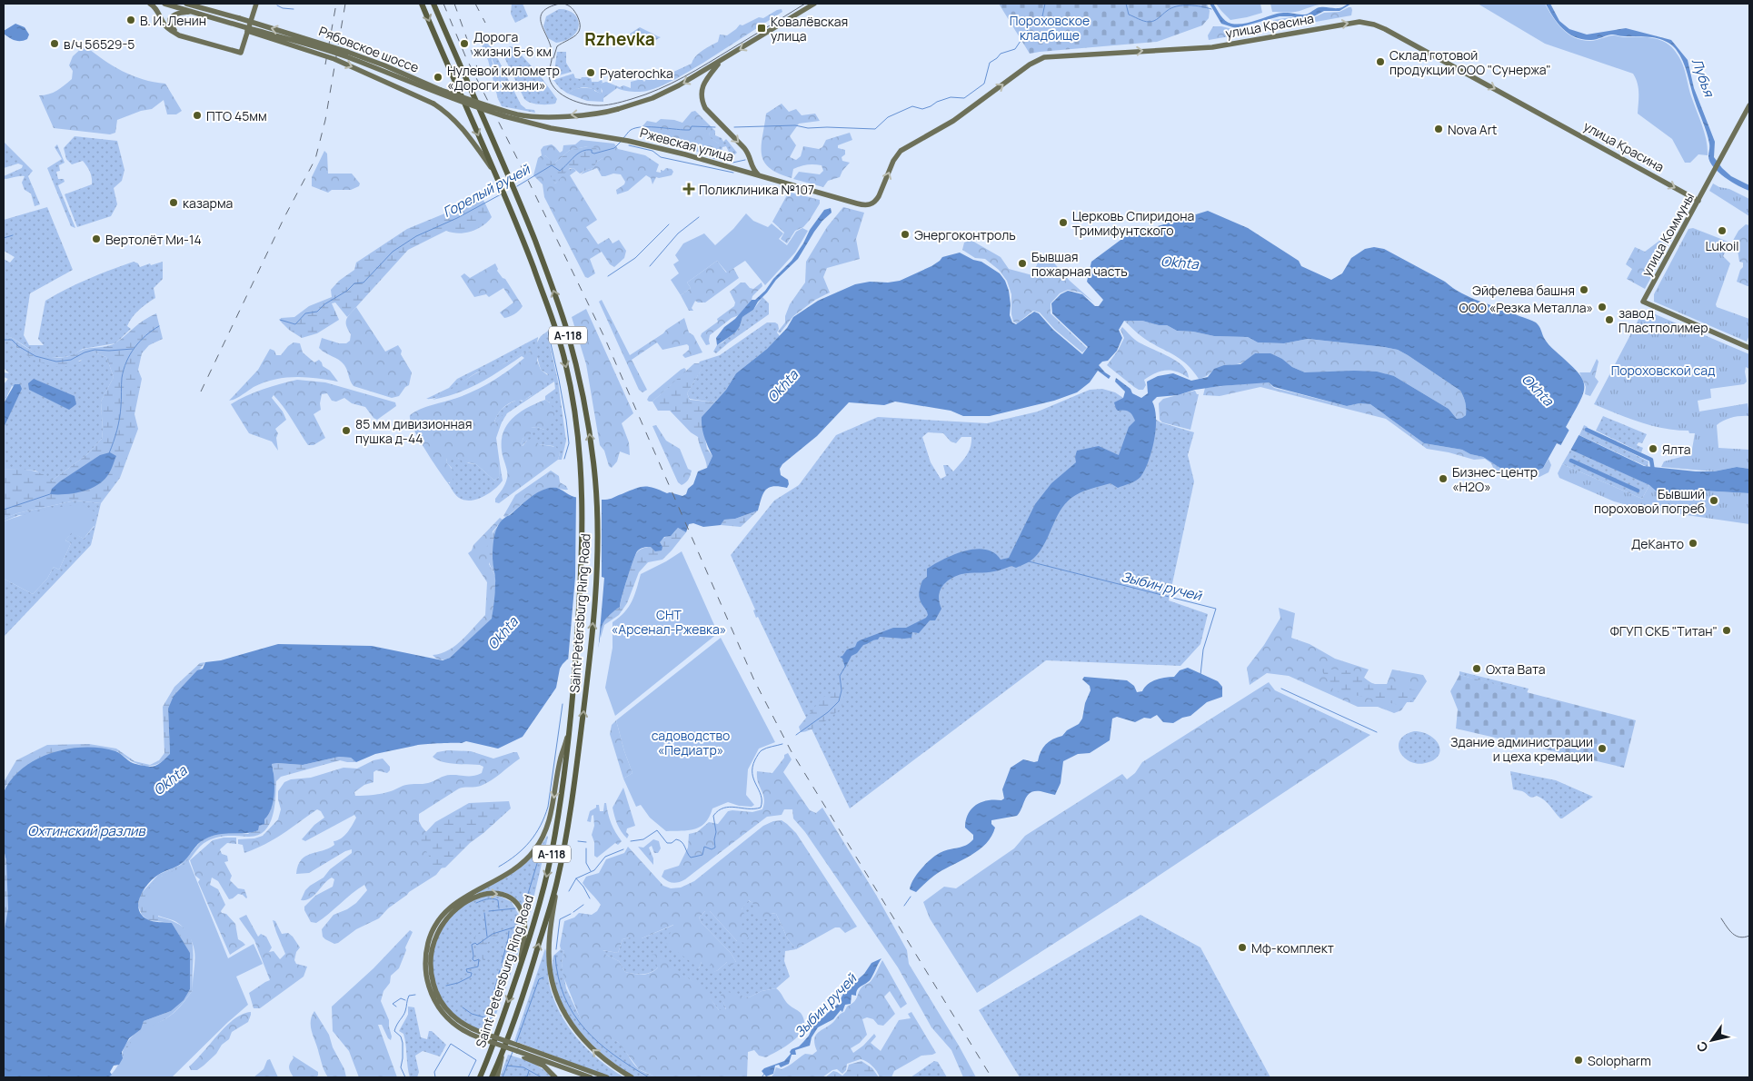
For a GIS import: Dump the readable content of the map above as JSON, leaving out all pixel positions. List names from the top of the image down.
{
  "streets": {
    "highway": ["А-118", "Saint Petersburg Ring Road"],
    "main road": [
      "улица Красина",
      "Рябовское шоссе",
      "Ржевская улица",
      "улица Коммуны"
    ]
  },
  "crossings": [
    ["улица Красина", "Ржевская улица"],
    ["улица Красина", "улица Коммуны"],
    ["Рябовское шоссе", "Ржевская улица"]
  ],
  "one_way": ["улица Красина"],
  "districts": ["Rzhevka"],
  "water": [
    "Лубья",
    "Горелый ручей",
    "Okhta",
    "Зыбин ручей",
    "Охтинский разлив"
  ],
  "parks": [
    "Пороховское кладбище",
    "Пороховской сад",
    "СНТ «Арсенал-Ржевка»",
    "садоводство «Педиатр»"
  ],
  "places": {
    "other": [
      "В. И. Ленин",
      "в/ч 56529-5",
      "Дорога жизни 5-6 км",
      "Склад готовой продукции ООО \"Сунержа\"",
      "Pyaterochka",
      "Нулевой километр «Дороги жизни»",
      "ПТО 45мм",
      "Nova Art",
      "казарма",
      "Церковь Спиридона Тримифунтского",
      "Lukoil",
      "Энергоконтроль",
      "Вертолёт Ми-14",
      "Бывшая пожарная часть",
      "Эйфелева башня",
      "ООО «Резка Металла»",
      "завод Пластполимер",
      "85 мм дивизионная пушка д-44",
      "Ялта",
      "Бизнес-центр «H2O»",
      "Бывший пороховой погреб",
      "ДеКанто",
      "ФГУП СКБ \"Титан\"",
      "Охта Вата",
      "Здание администрации и цеха кремации",
      "Мф-комплект",
      "Solopharm"
    ],
    "transit": ["Ковалёвская улица"],
    "health": ["Поликлиника №107"]
  },
  "north": "bottom left"
}
